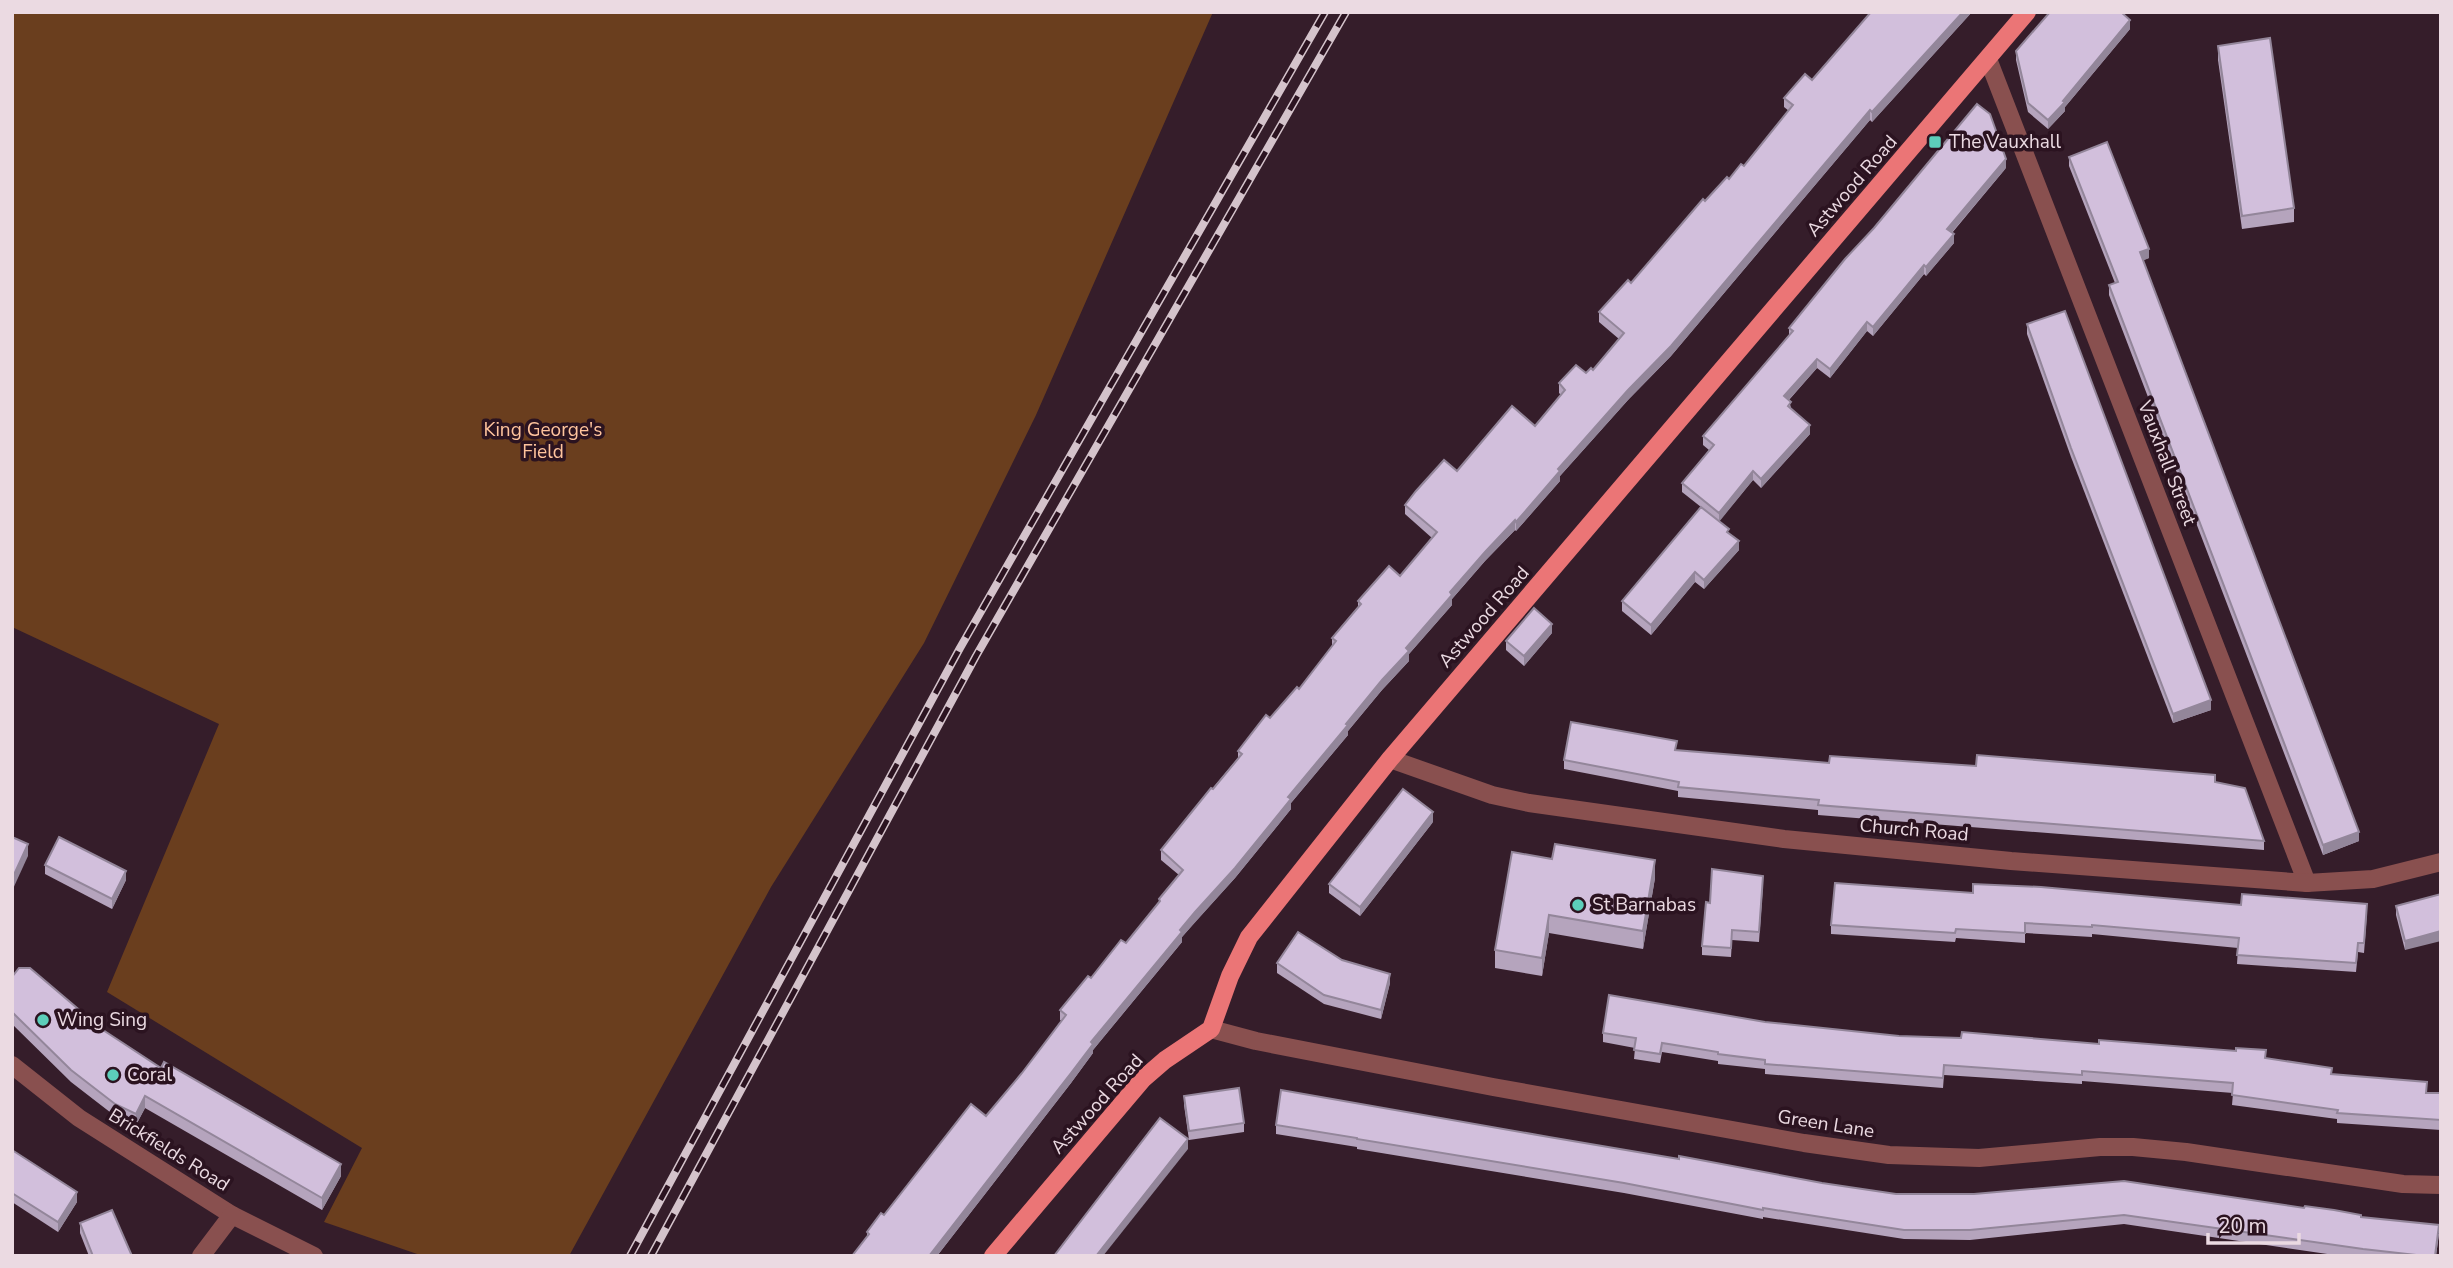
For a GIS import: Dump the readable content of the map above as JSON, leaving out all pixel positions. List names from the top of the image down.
{
  "streets": {
    "main road": ["Astwood Road"],
    "street": [
      "Vauxhall Street",
      "Church Road",
      "Green Lane",
      "Brickfields Road"
    ]
  },
  "crossings": [
    ["Astwood Road", "Vauxhall Street"],
    ["Astwood Road", "Church Road"],
    ["Astwood Road", "Green Lane"],
    ["Vauxhall Street", "Church Road"]
  ],
  "parks": ["King George's Field"],
  "places": {
    "transit": ["The Vauxhall"],
    "other": ["St Barnabas", "Wing Sing", "Coral"]
  },
  "scale_bar": "20 m"
}
